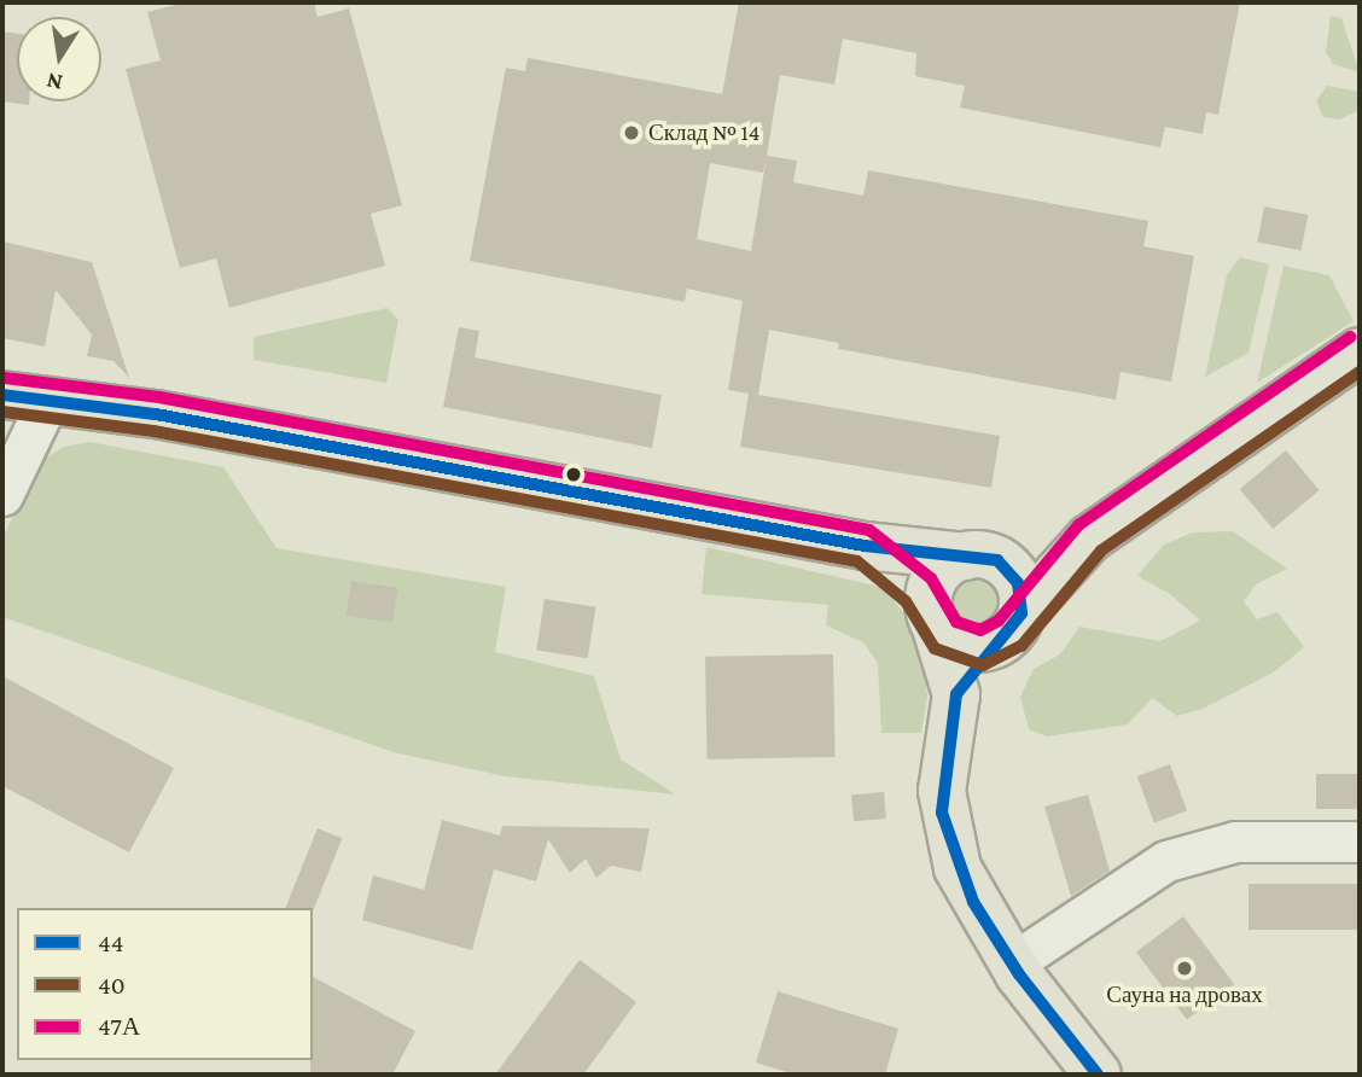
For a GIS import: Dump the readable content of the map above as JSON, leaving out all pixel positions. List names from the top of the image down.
{
  "places": ["Склад № 14", "Сауна на дровах"],
  "lines": ["transit line 47А", "transit line 40", "transit line 44"],
  "legend": ["44", "40", "47А"],
  "north": "bottom"
}
